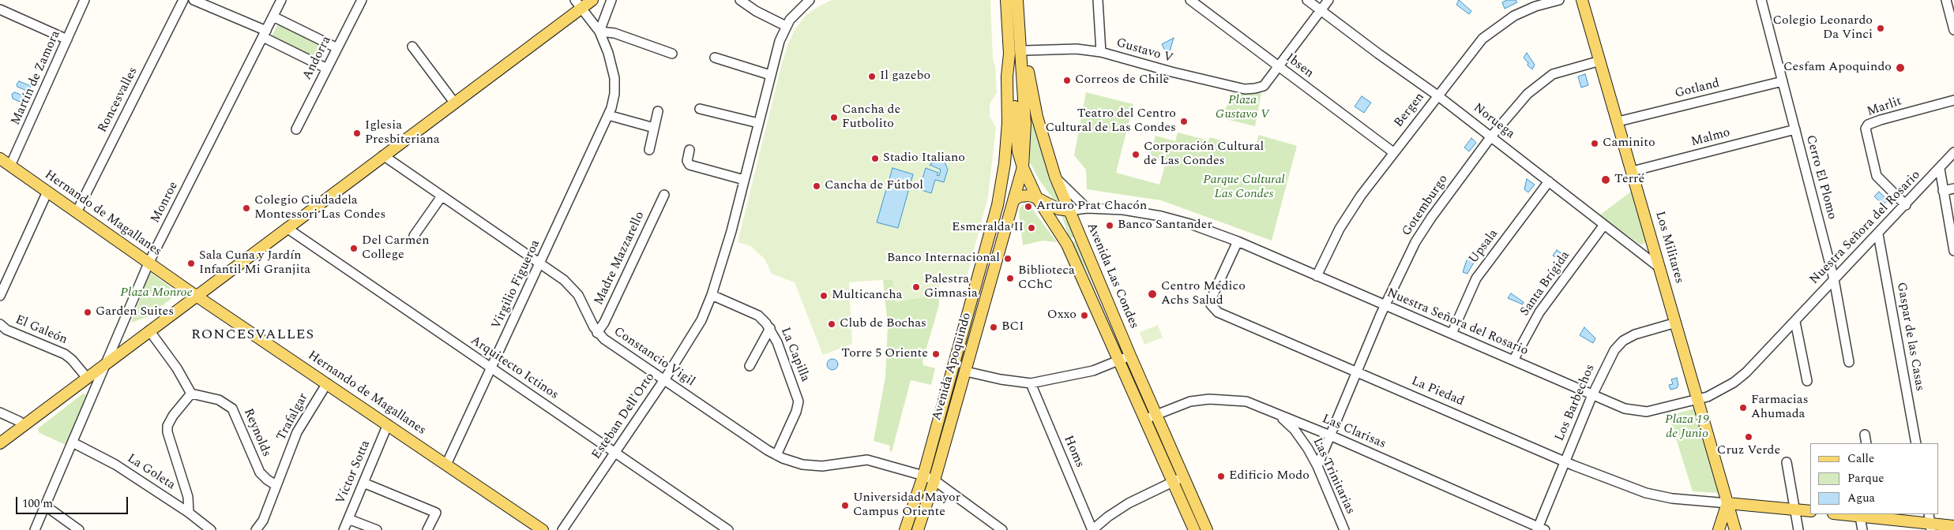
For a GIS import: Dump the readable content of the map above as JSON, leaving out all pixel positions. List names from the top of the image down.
{
  "streets": {
    "main road": [
      "Hernando de Magallanes",
      "Los Militares",
      "Avenida Las Condes",
      "Avenida Apoquindo"
    ],
    "street": [
      "Gustavo V",
      "Andorra",
      "Ibsen",
      "Martín de Zamora",
      "Gotland",
      "Roncesvalles",
      "Marlit",
      "Bergen",
      "Noruega",
      "Malmo",
      "Cerro El Plomo",
      "Monroe",
      "Gotemburgo",
      "Nuestra Señora del Rosario",
      "Upsala",
      "Madre Mazzarello",
      "Santa Brígida",
      "Virgilio Figueroa",
      "El Galeón",
      "Gaspar de las Casas",
      "La Capilla",
      "Constancio Vigil",
      "Arquitecto Ictinos",
      "La Piedad",
      "Los Barbechos",
      "Esteban Dell'Orto",
      "Trafalgar",
      "Las Clarisas",
      "Reynolds",
      "Homs",
      "La Goleta",
      "Víctor Sotta",
      "Las Trinitarias"
    ]
  },
  "crossings": [
    ["Gustavo V", "Ibsen"],
    ["Gustavo V", "Avenida Las Condes"],
    ["Ibsen", "Bergen"],
    ["Martín de Zamora", "Hernando de Magallanes"],
    ["Gotland", "Cerro El Plomo"],
    ["Gotland", "Los Militares"],
    ["Roncesvalles", "Hernando de Magallanes"],
    ["Marlit", "Nuestra Señora del Rosario"],
    ["Bergen", "Noruega"],
    ["Bergen", "Nuestra Señora del Rosario"],
    ["Noruega", "Gotemburgo"],
    ["Noruega", "Upsala"],
    ["Noruega", "Los Militares"],
    ["Noruega", "Santa Brígida"],
    ["Malmo", "Cerro El Plomo"],
    ["Malmo", "Los Militares"],
    ["Cerro El Plomo", "Nuestra Señora del Rosario"],
    ["Monroe", "Hernando de Magallanes"],
    ["Monroe", "La Goleta"],
    ["Gotemburgo", "Nuestra Señora del Rosario"],
    ["Gotemburgo", "Los Militares"],
    ["Gotemburgo", "La Piedad"],
    ["Gotemburgo", "Las Clarisas"],
    ["Gotemburgo", "Las Trinitarias"],
    ["Hernando de Magallanes", "Virgilio Figueroa"],
    ["Hernando de Magallanes", "Trafalgar"],
    ["Hernando de Magallanes", "Víctor Sotta"],
    ["Nuestra Señora del Rosario", "Upsala"],
    ["Nuestra Señora del Rosario", "Los Militares"],
    ["Nuestra Señora del Rosario", "Avenida Las Condes"],
    ["Nuestra Señora del Rosario", "Santa Brígida"],
    ["Nuestra Señora del Rosario", "Gaspar de las Casas"],
    ["Nuestra Señora del Rosario", "La Piedad"],
    ["Nuestra Señora del Rosario", "Los Barbechos"],
    ["Los Militares", "La Piedad"],
    ["Los Militares", "Los Barbechos"],
    ["Madre Mazzarello", "Constancio Vigil"],
    ["Avenida Las Condes", "Avenida Apoquindo"],
    ["Avenida Las Condes", "Las Clarisas"],
    ["Virgilio Figueroa", "Constancio Vigil"],
    ["Virgilio Figueroa", "Arquitecto Ictinos"],
    ["La Capilla", "Constancio Vigil"],
    ["La Capilla", "Esteban Dell'Orto"],
    ["Constancio Vigil", "Avenida Apoquindo"],
    ["Constancio Vigil", "Esteban Dell'Orto"],
    ["Arquitecto Ictinos", "Esteban Dell'Orto"],
    ["La Piedad", "Los Barbechos"],
    ["Los Barbechos", "Las Clarisas"],
    ["Trafalgar", "Reynolds"],
    ["Las Clarisas", "Las Trinitarias"]
  ],
  "districts": ["RONCESVALLES"],
  "parks": [
    "Plaza Gustavo V",
    "Parque Cultural Las Condes",
    "Plaza Monroe",
    "Plaza 19 de Junio"
  ],
  "places": [
    "Colegio Leonardo Da Vinci",
    "Cesfam Apoquindo",
    "Il gazebo",
    "Correos de Chile",
    "Cancha de Futbolito",
    "Teatro del Centro Cultural de Las Condes",
    "Iglesia Presbiteriana",
    "Caminito",
    "Corporación Cultural de Las Condes",
    "Stadio Italiano",
    "Terré",
    "Cancha de Fútbol",
    "Arturo Prat Chacón",
    "Colegio Ciudadela Montessori Las Condes",
    "Banco Santander",
    "Esmeralda II",
    "Del Carmen College",
    "Banco Internacional",
    "Sala Cuna y Jardín Infantil Mi Granjita",
    "Biblioteca CChC",
    "Palestra Gimnasia",
    "Centro Médico Achs Salud",
    "Multicancha",
    "Garden Suites",
    "Oxxo",
    "Club de Bochas",
    "BCI",
    "Torre 5 Oriente",
    "Farmacias Ahumada",
    "Cruz Verde",
    "Edificio Modo",
    "Universidad Mayor Campus Oriente"
  ],
  "legend": ["Calle", "Parque", "Agua"],
  "scale_bar": "100 m"
}
